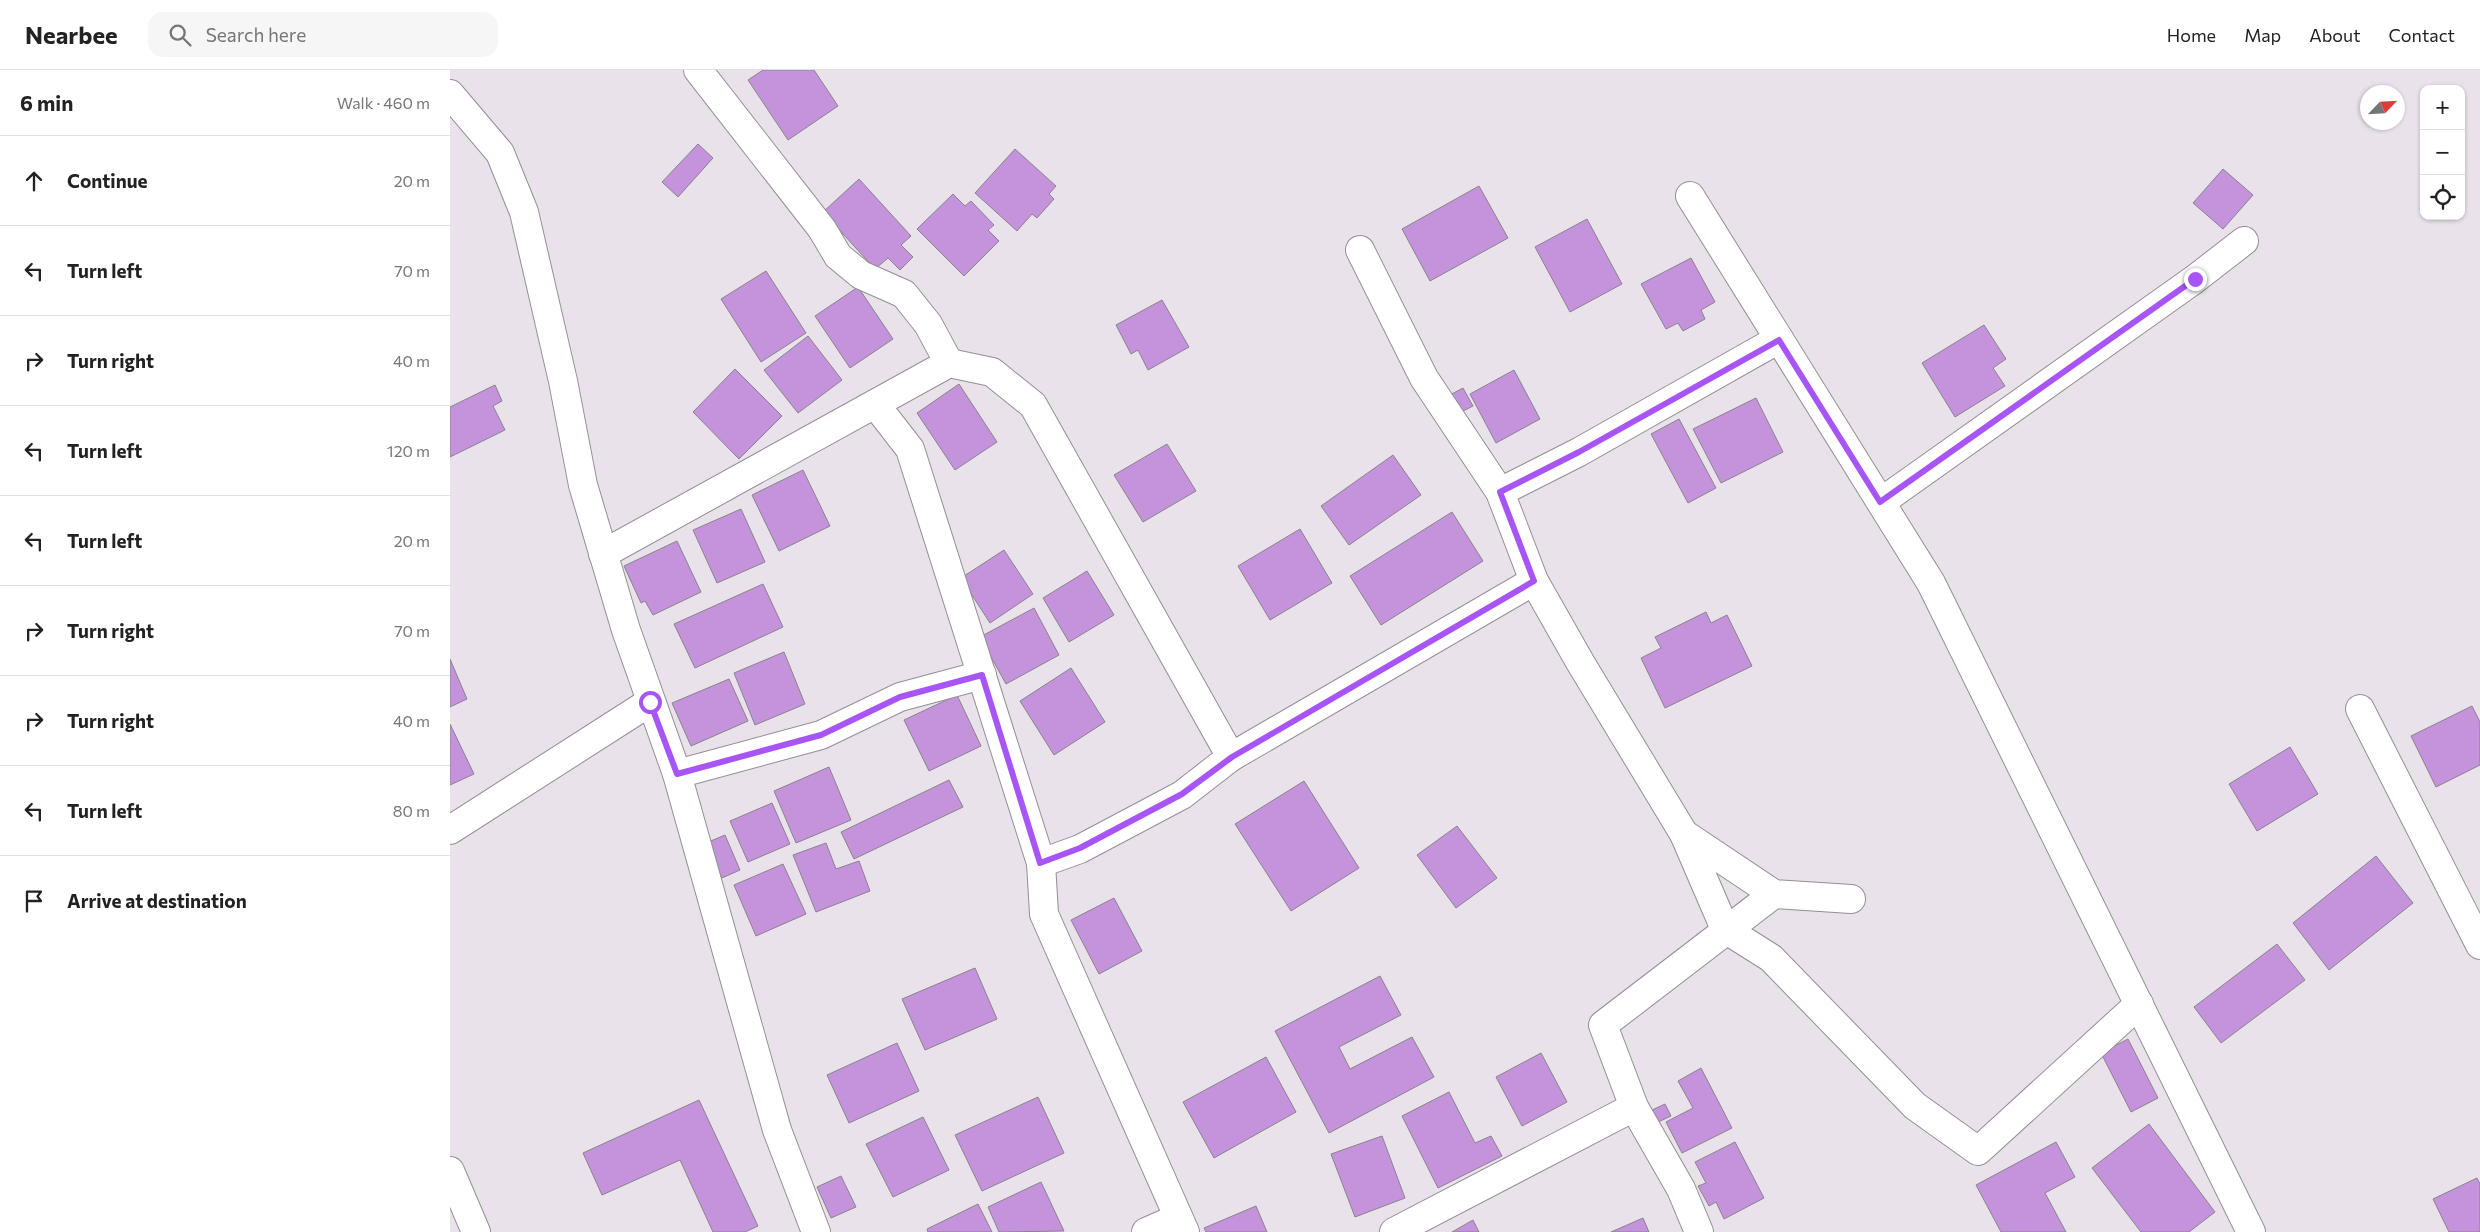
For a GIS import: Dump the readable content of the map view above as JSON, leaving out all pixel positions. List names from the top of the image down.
{
  "north": "top right",
  "page": {
    "header": "Nearbee",
    "search": "Search here",
    "nav": [
      "Home",
      "Map",
      "About",
      "Contact"
    ],
    "heading": ["6 min", "Walk · 460 m"],
    "map_buttons": ["+", "−"],
    "list": [
      ["Continue", "20 m"],
      ["Turn left", "70 m"],
      ["Turn right", "40 m"],
      ["Turn left", "120 m"],
      ["Turn left", "20 m"],
      ["Turn right", "70 m"],
      ["Turn right", "40 m"],
      ["Turn left", "80 m"],
      "Arrive at destination"
    ]
  }
}
